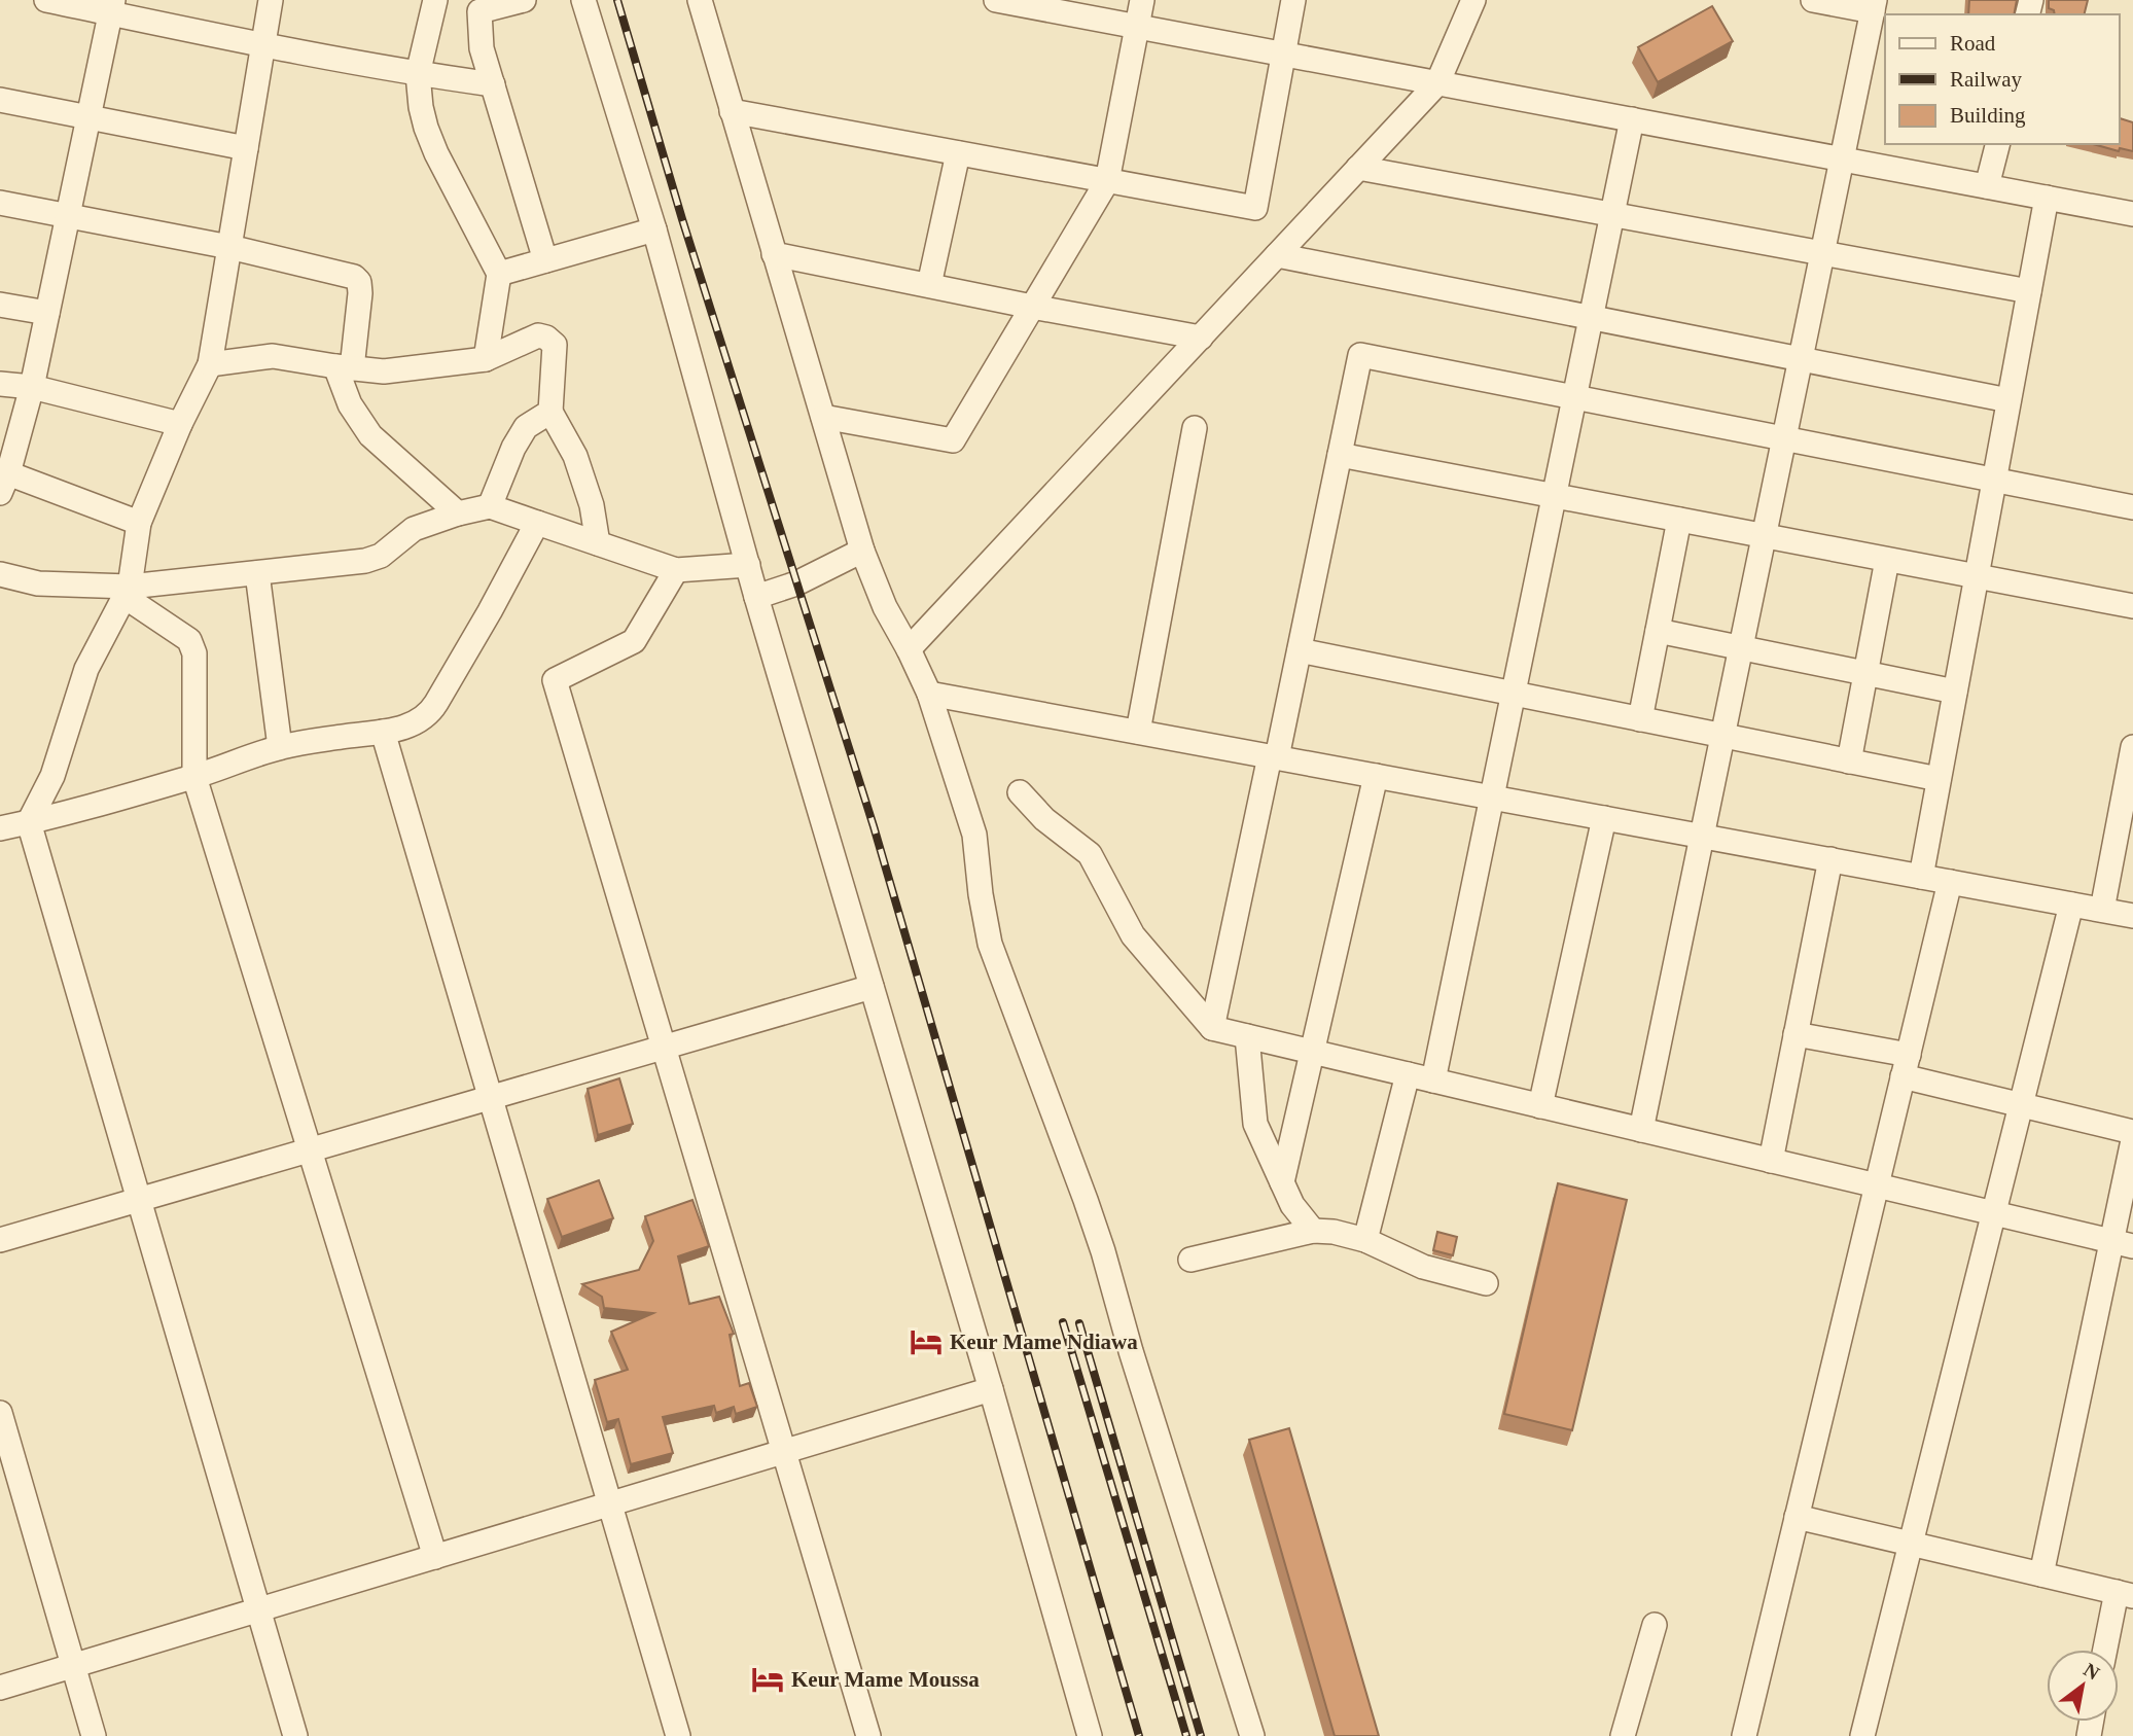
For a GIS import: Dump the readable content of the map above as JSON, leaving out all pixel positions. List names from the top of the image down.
{
  "places": {
    "hotel": ["Keur Mame Ndiawa", "Keur Mame Moussa"]
  },
  "legend": ["Road", "Railway", "Building"],
  "north": "top right"
}
